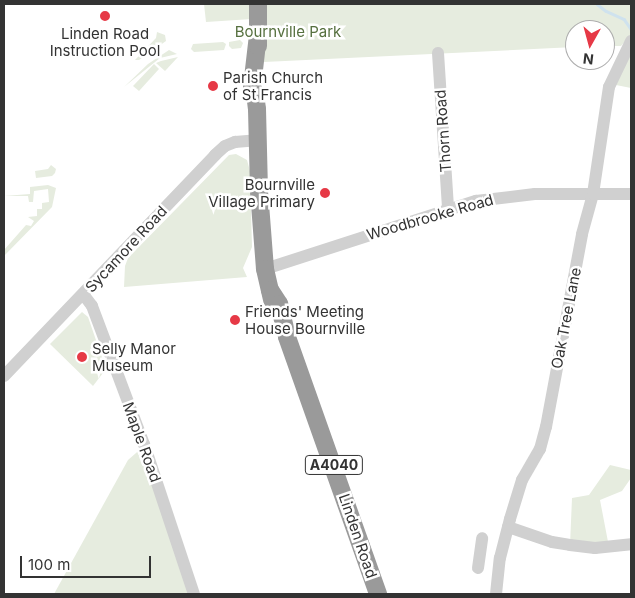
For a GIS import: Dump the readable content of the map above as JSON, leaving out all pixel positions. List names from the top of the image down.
{
  "streets": {
    "highway": ["A4040", "Linden Road"],
    "street": [
      "Thorn Road",
      "Woodbrooke Road",
      "Sycamore Road",
      "Oak Tree Lane",
      "Maple Road"
    ]
  },
  "crossings": [
    ["Thorn Road", "Woodbrooke Road"],
    ["Woodbrooke Road", "Oak Tree Lane"],
    ["Woodbrooke Road", "Linden Road"],
    ["Sycamore Road", "Maple Road"],
    ["Sycamore Road", "Linden Road"]
  ],
  "parks": ["Bournville Park"],
  "places": [
    "Linden Road Instruction Pool",
    "Parish Church of St Francis",
    "Bournville Village Primary",
    "Friends' Meeting House Bournville",
    "Selly Manor Museum"
  ],
  "scale_bar": "100 m",
  "north": "bottom"
}
